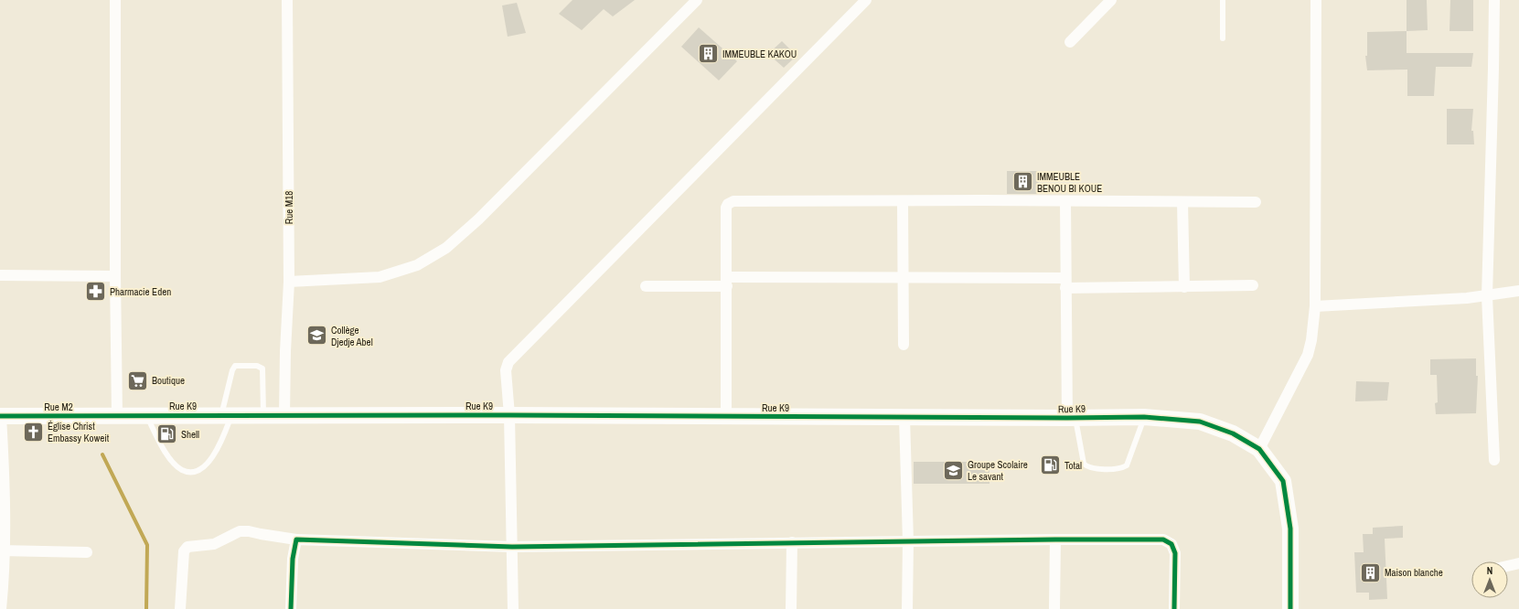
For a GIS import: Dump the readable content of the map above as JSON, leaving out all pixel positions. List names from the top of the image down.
{
  "streets": {
    "street": ["Rue M18", "Rue K9", "Rue M2"]
  },
  "crossings": [
    ["Rue M18", "Rue K9"],
    ["Rue K9", "Rue M2"]
  ],
  "places": {
    "building": ["IMMEUBLE KAKOU", "IMMEUBLE BENOU BI KOUE", "Maison blanche"],
    "pharmacy": ["Pharmacie Eden"],
    "school or university": ["Collège Djedje Abel", "Groupe Scolaire Le savant"],
    "supermarket": ["Boutique"],
    "church": ["Église Christ Embassy Koweit"],
    "fuel station": ["Shell", "Total"]
  },
  "north": "top"
}
